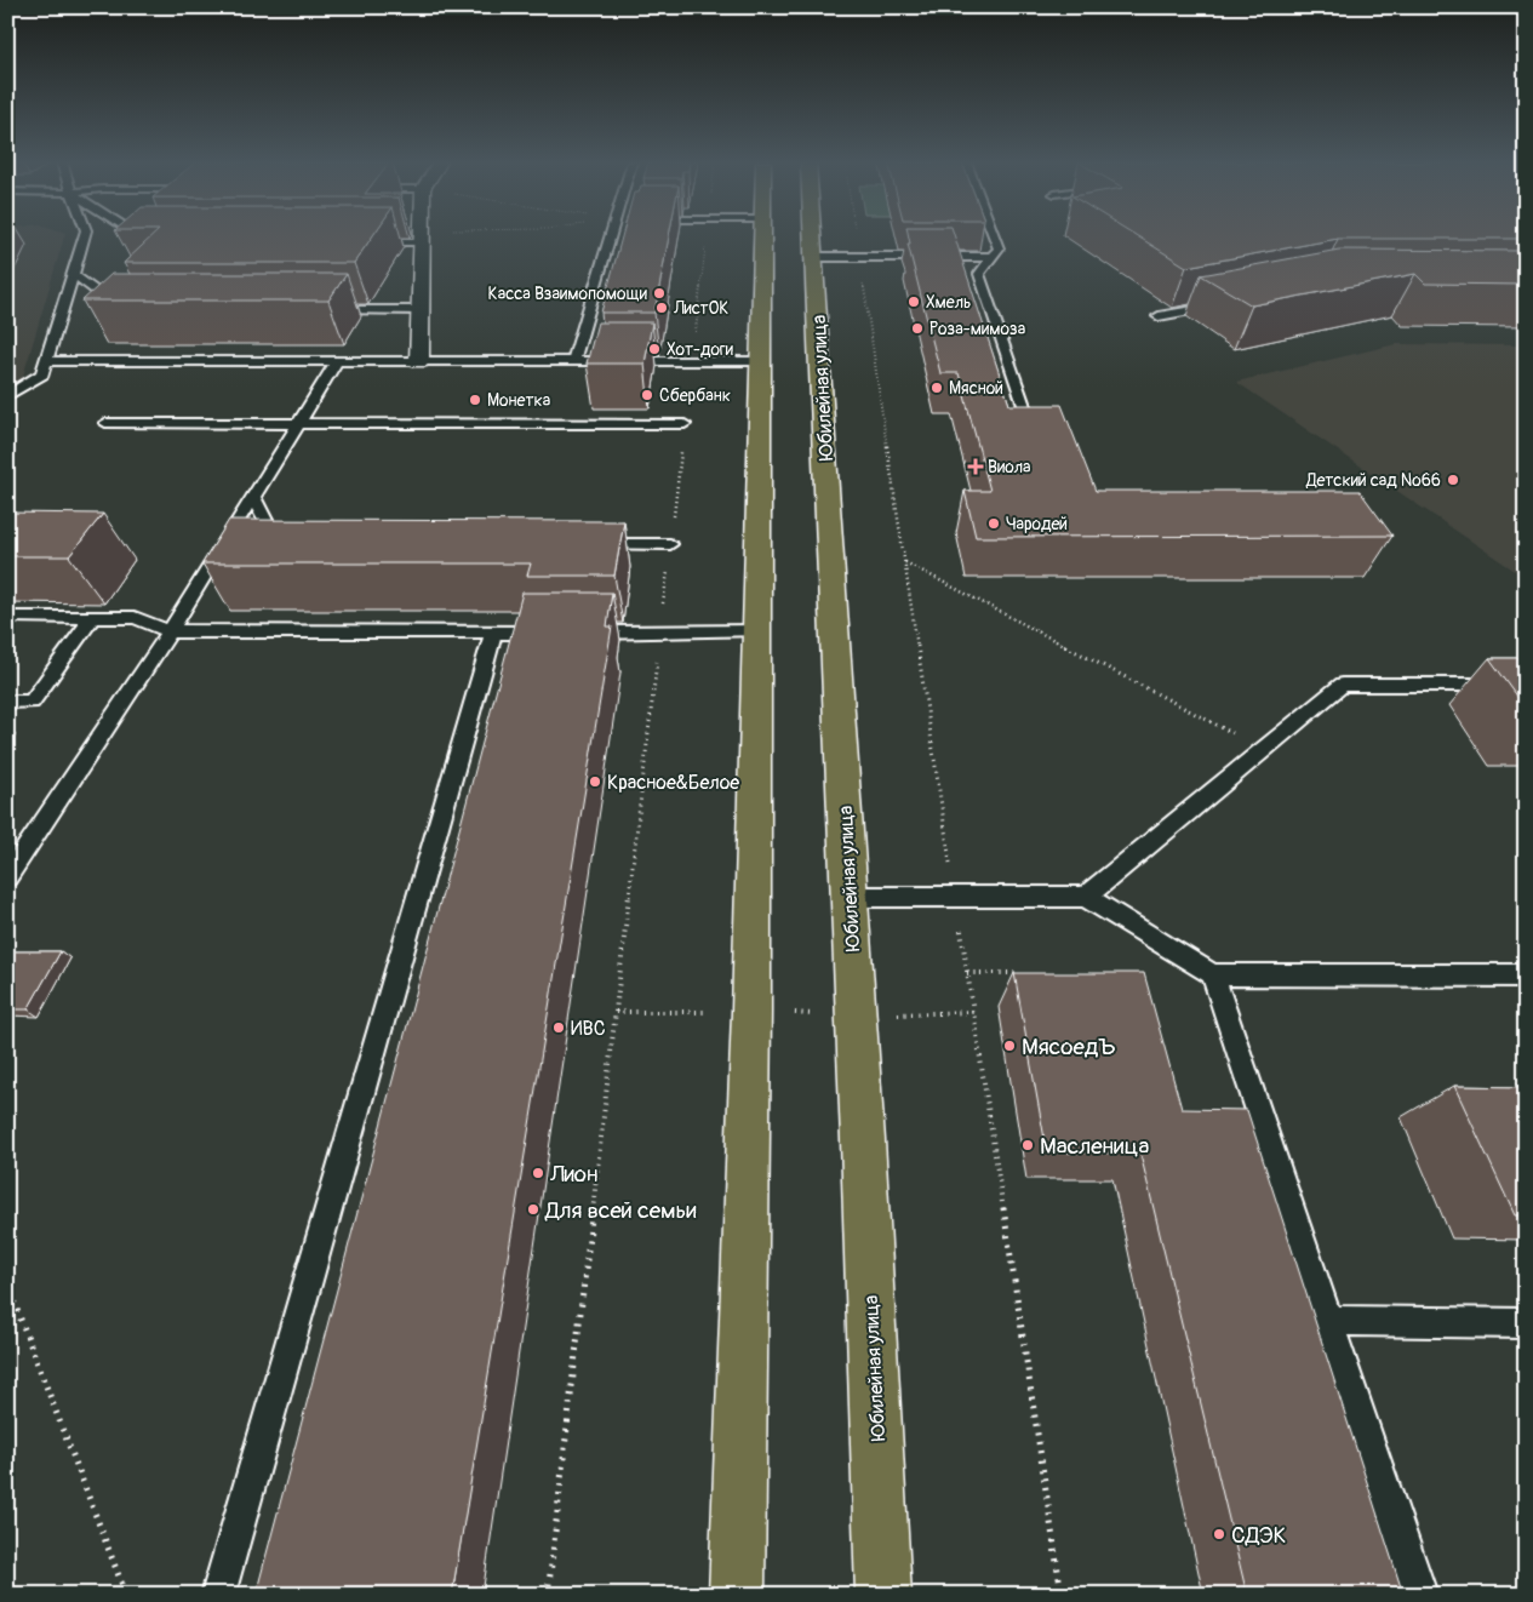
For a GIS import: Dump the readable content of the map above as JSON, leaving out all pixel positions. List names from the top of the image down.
{
  "streets": {
    "main road": ["Юбилейная улица"]
  },
  "places": {
    "other": [
      "Касса Взаимопомощи",
      "Хмель",
      "ЛистОК",
      "Роза-мимоза",
      "Хот-доги",
      "Мясной",
      "Сбербанк",
      "Монетка",
      "Детский сад №66",
      "Чародей",
      "Красное&Белое",
      "ИВС",
      "МясоедЪ",
      "Масленица",
      "Лион",
      "Для всей семьи",
      "СДЭК"
    ],
    "health": ["Виола"]
  }
}
